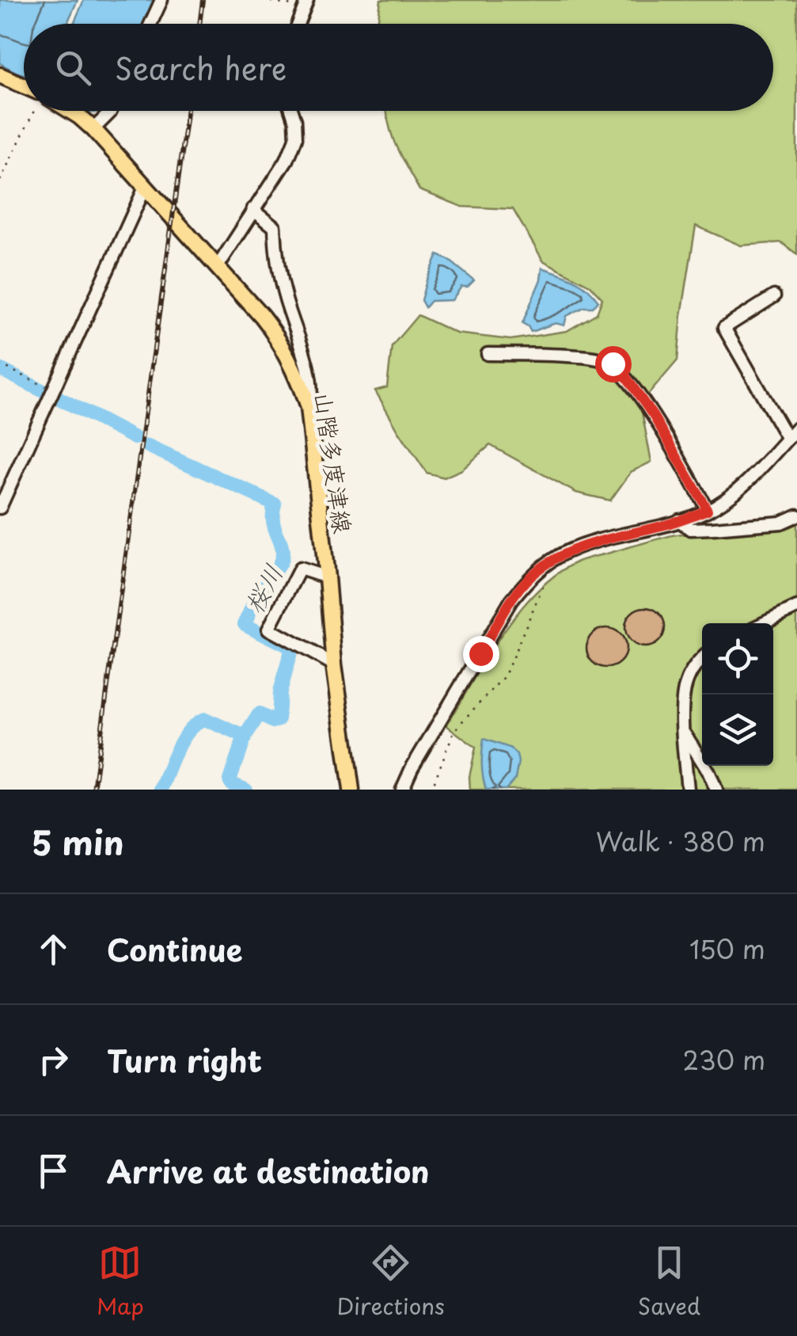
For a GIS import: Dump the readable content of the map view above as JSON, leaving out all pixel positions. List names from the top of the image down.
{
  "streets": {
    "main road": ["山階多度津線"]
  },
  "water": ["桜川"],
  "page": {
    "search": "Search here",
    "heading": ["5 min", "Walk · 380 m"],
    "list": [
      ["Continue", "150 m"],
      ["Turn right", "230 m"],
      "Arrive at destination"
    ],
    "nav": ["Map", "Directions", "Saved"]
  }
}
